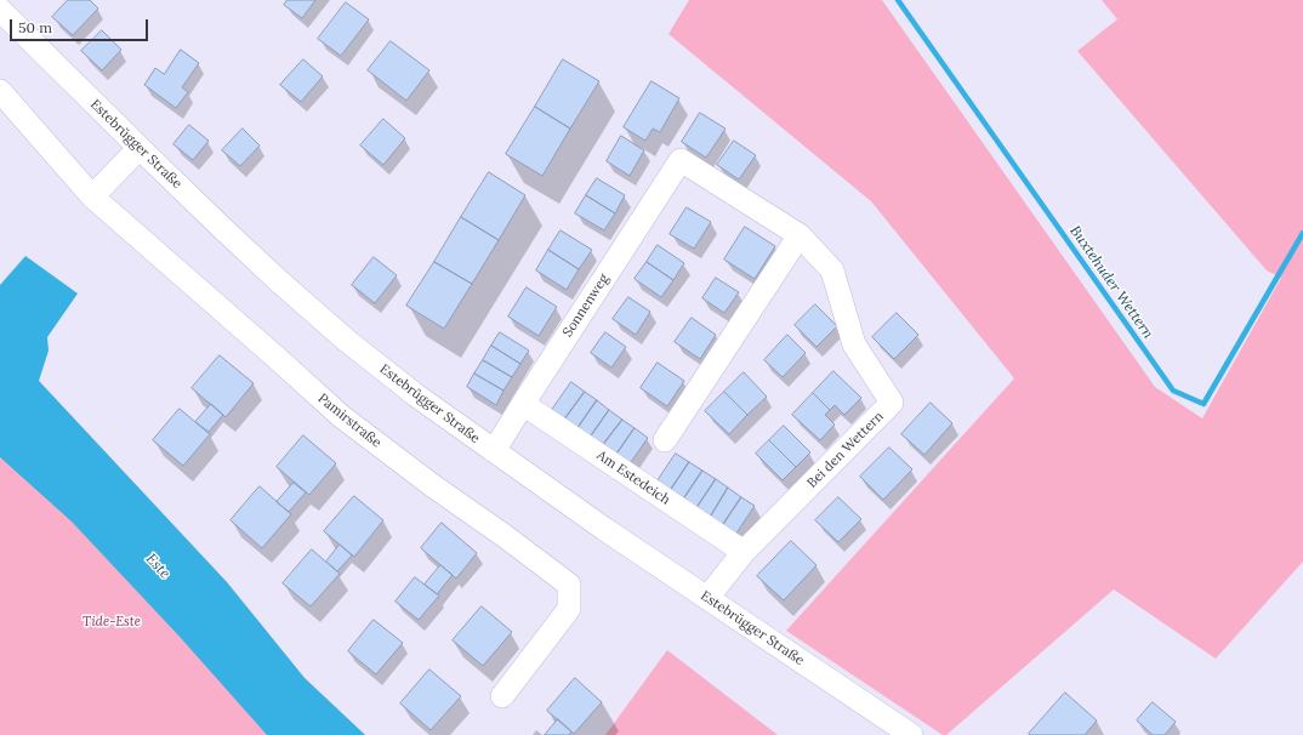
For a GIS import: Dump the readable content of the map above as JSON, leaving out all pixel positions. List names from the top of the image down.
{
  "streets": {
    "street": [
      "Estebrügger Straße",
      "Sonnenweg",
      "Pamirstraße",
      "Bei den Wettern",
      "Am Estedeich"
    ]
  },
  "crossings": [
    ["Estebrügger Straße", "Sonnenweg"],
    ["Estebrügger Straße", "Bei den Wettern"],
    ["Sonnenweg", "Bei den Wettern"],
    ["Sonnenweg", "Am Estedeich"],
    ["Bei den Wettern", "Am Estedeich"]
  ],
  "water": ["Buxtehuder Wettern", "Este"],
  "parks": ["Tide-Este"],
  "scale_bar": "50 m"
}
